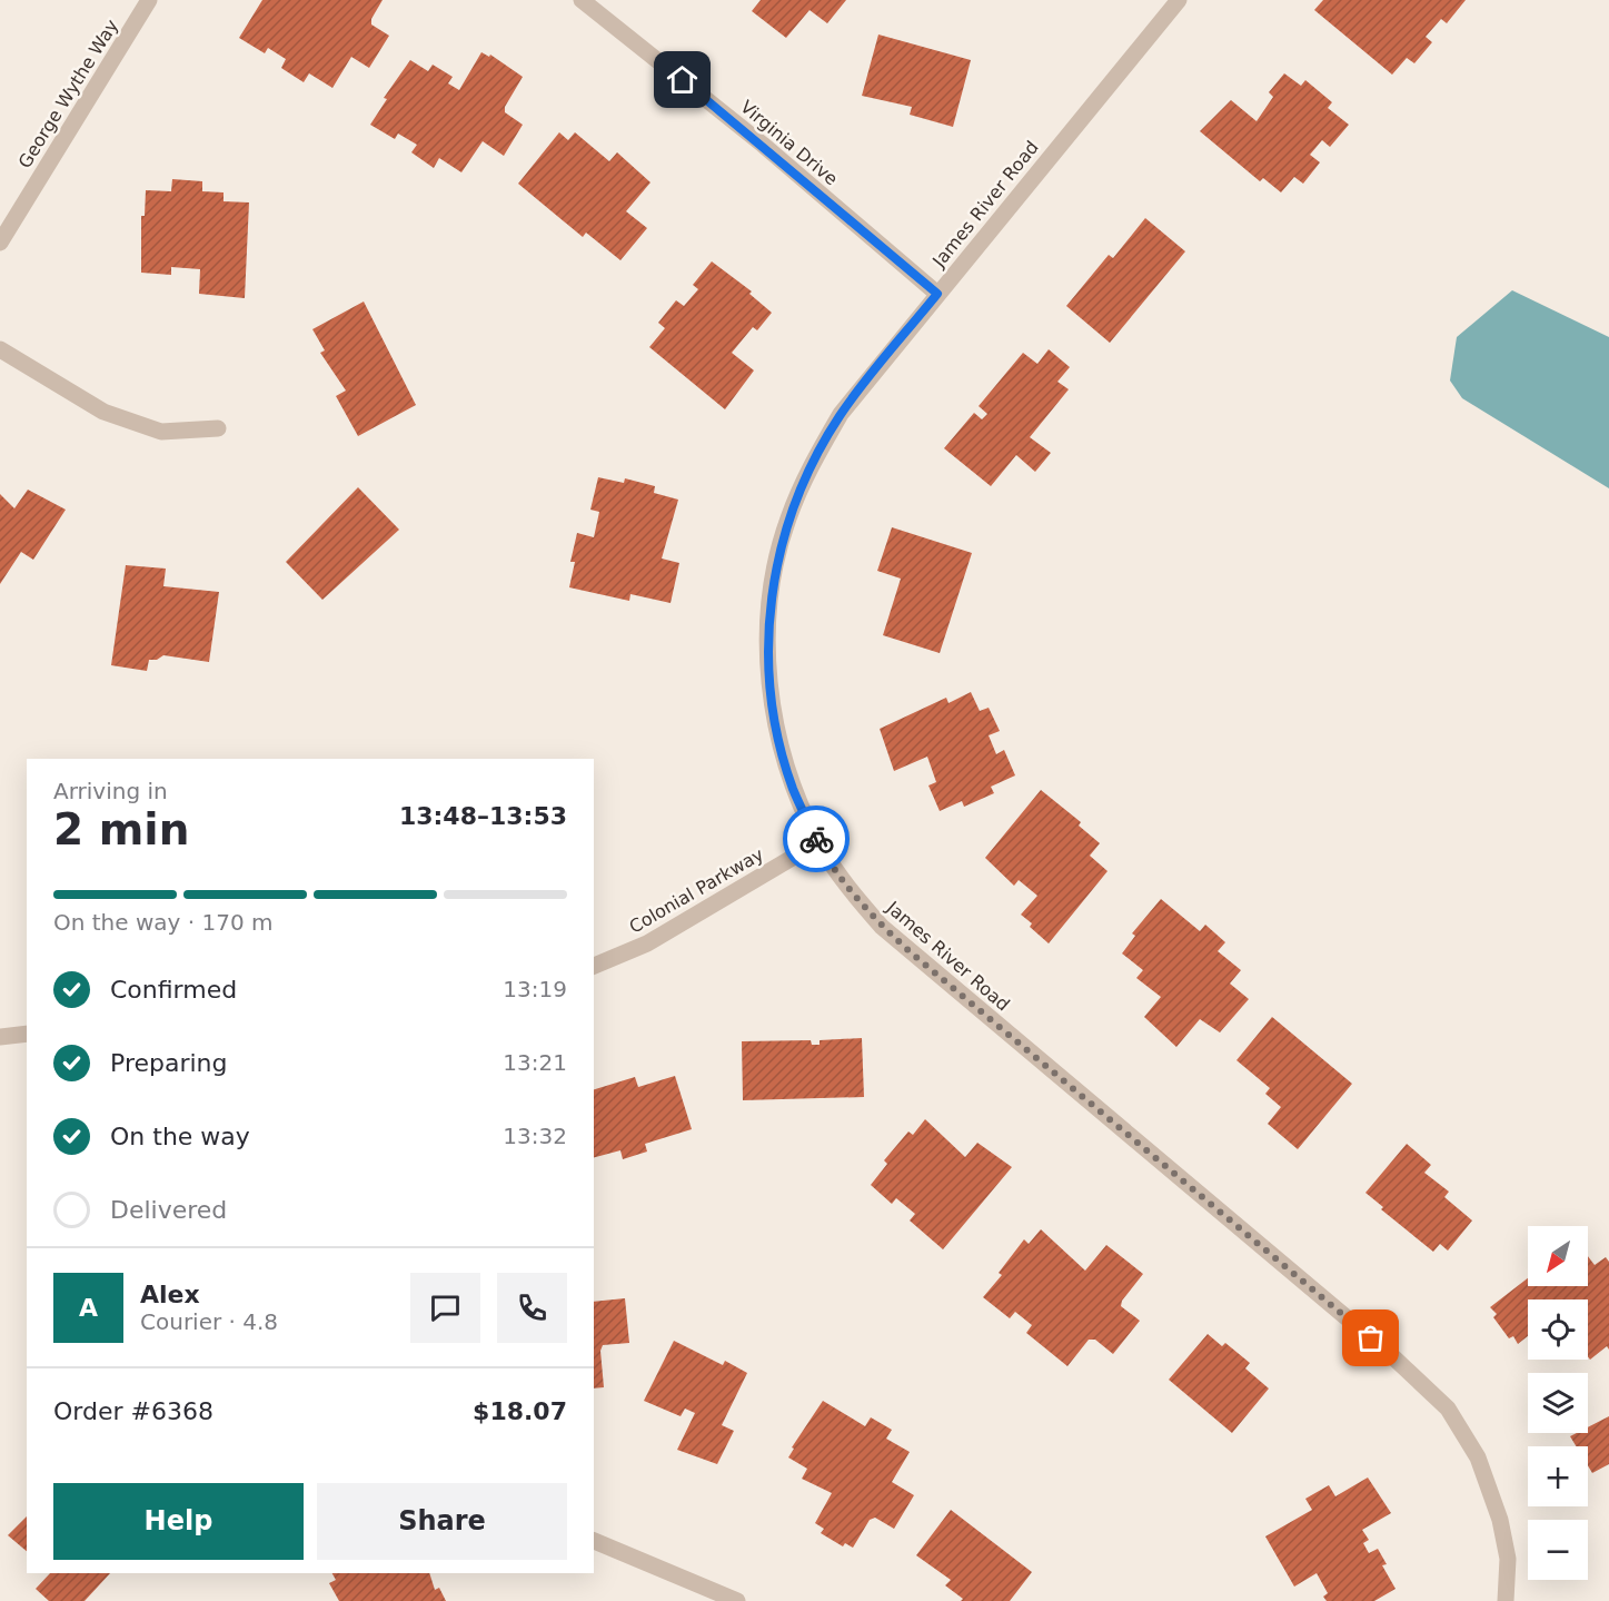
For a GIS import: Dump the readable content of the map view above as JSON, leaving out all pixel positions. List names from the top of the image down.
{
  "streets": {
    "street": [
      "George Wythe Way",
      "Virginia Drive",
      "James River Road",
      "Colonial Parkway"
    ]
  },
  "crossings": [
    ["Virginia Drive", "James River Road"],
    ["James River Road", "Colonial Parkway"]
  ],
  "north": "bottom left",
  "page": {
    "heading": ["2 min", "Arriving in", "13:48–13:53"],
    "panel": [
      "Alex",
      "Courier · 4.8",
      "Order #6368",
      "$18.07"
    ],
    "bar": "On the way · 170 m",
    "list": [
      ["Confirmed", "13:19"],
      ["Preparing", "13:21"],
      ["On the way", "13:32"],
      "Delivered"
    ],
    "map_buttons": ["+", "−"],
    "round": "A",
    "buttons": ["Help", "Share"]
  }
}
